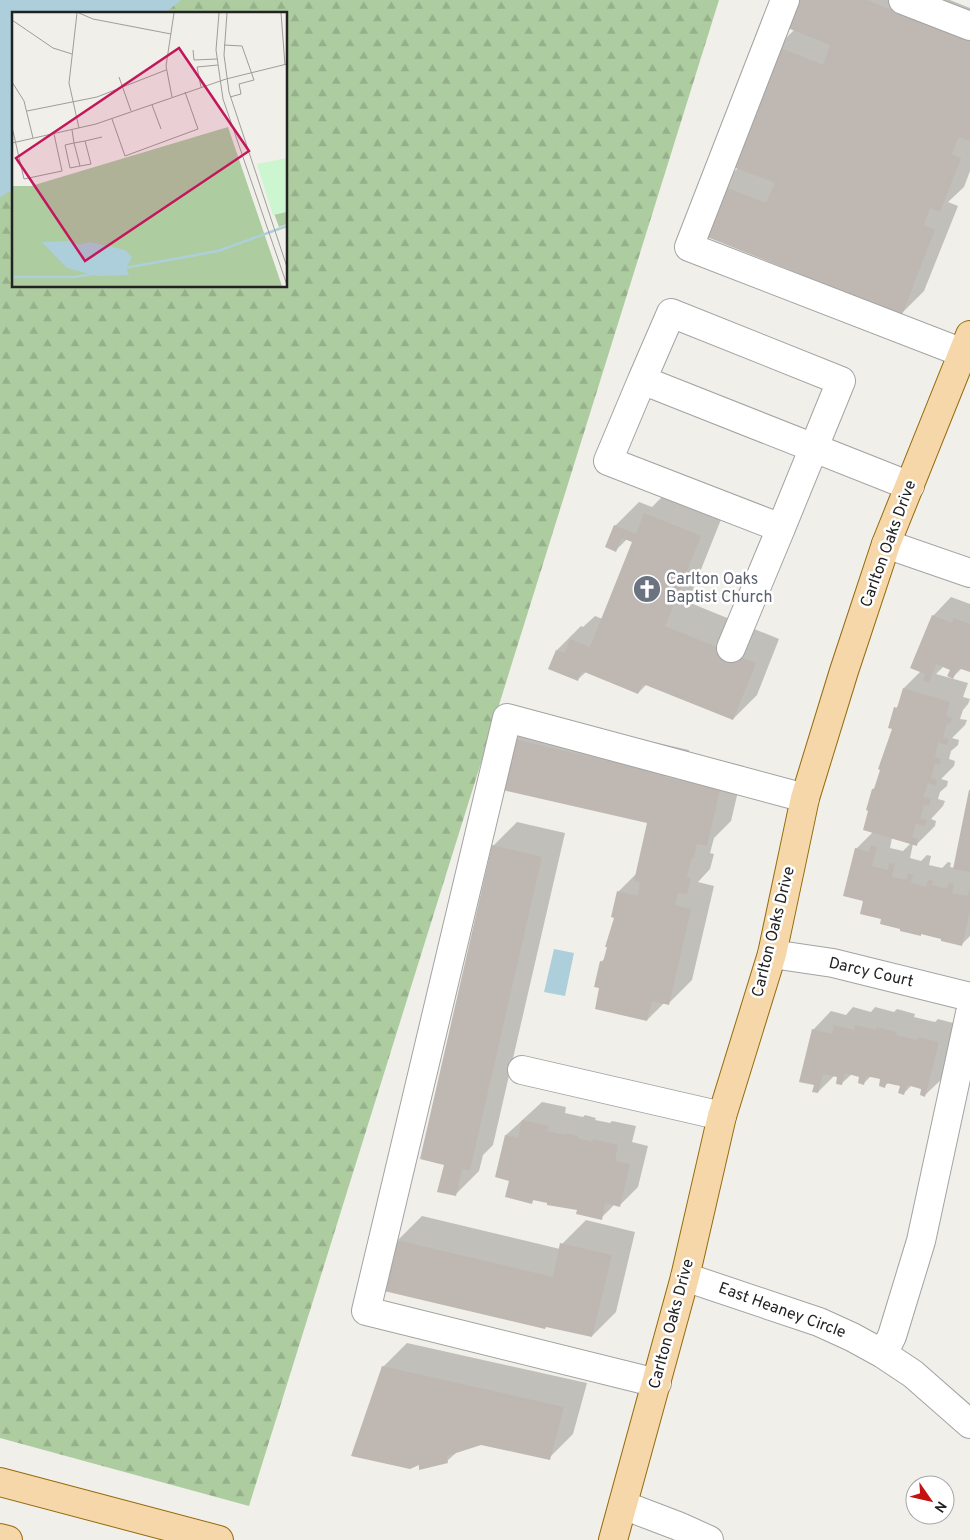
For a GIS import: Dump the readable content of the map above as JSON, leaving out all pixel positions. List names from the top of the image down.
{
  "streets": {
    "main road": ["Carlton Oaks Drive"],
    "street": ["Darcy Court", "East Heaney Circle"]
  },
  "crossings": [
    ["Carlton Oaks Drive", "Darcy Court"],
    ["Carlton Oaks Drive", "East Heaney Circle"]
  ],
  "places": {
    "church": ["Carlton Oaks Baptist Church"]
  },
  "north": "bottom right"
}
